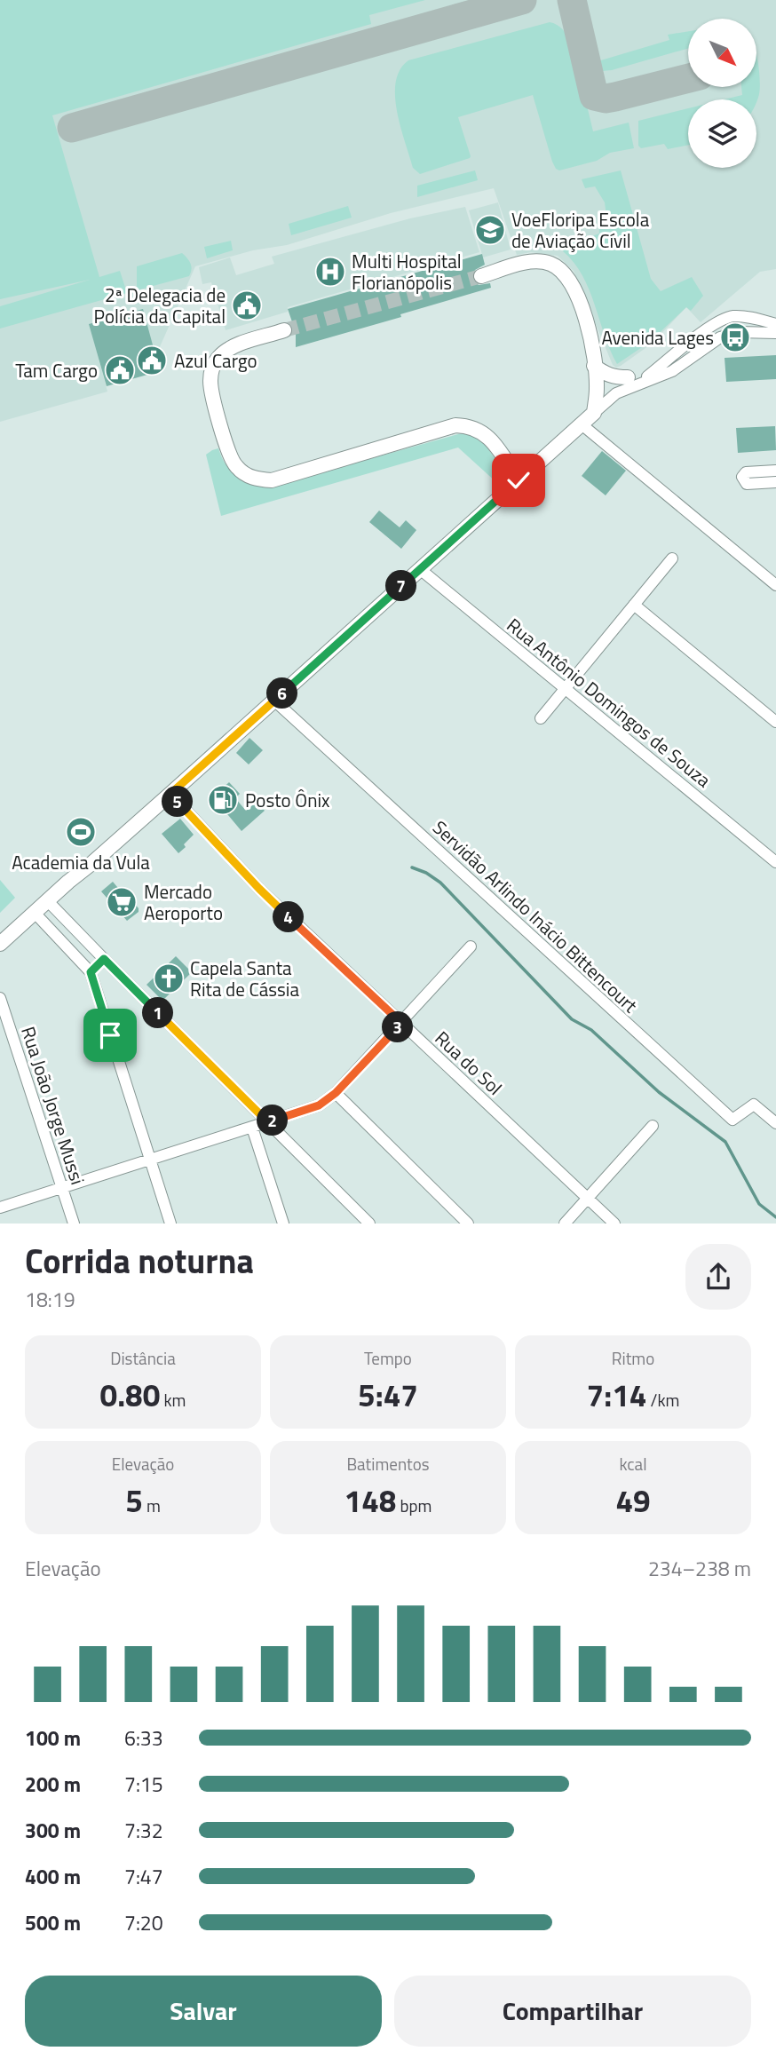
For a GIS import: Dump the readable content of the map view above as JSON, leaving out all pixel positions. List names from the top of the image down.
{
  "streets": {
    "street": [
      "Rua Antônio Domingos de Souza",
      "Servidão Arlindo Inácio Bittencourt",
      "Rua do Sol",
      "Rua João Jorge Mussi"
    ]
  },
  "places": {
    "school or university": ["VoeFloripa Escola de Aviação Cívil"],
    "hospital": ["Multi Hospital Florianópolis"],
    "public building": ["2ª Delegacia de Polícia da Capital", "Azul Cargo", "Tam Cargo"],
    "bus stop": ["Avenida Lages"],
    "fuel station": ["Posto Ônix"],
    "sports": ["Academia da Vula"],
    "supermarket": ["Mercado Aeroporto"],
    "church": ["Capela Santa Rita de Cássia"]
  },
  "north": "bottom right",
  "page": {
    "pins": [
      "7",
      "6",
      "5",
      "4",
      "1",
      "3",
      "2"
    ],
    "heading": ["Corrida noturna", "18:19"],
    "stats": [
      ["Distância", "0.80 km"],
      ["Tempo", "5:47"],
      ["Ritmo", "7:14 /km"],
      ["Elevação", "5 m"],
      ["Batimentos", "148 bpm"],
      ["kcal", "49"]
    ],
    "chart": ["Elevação", "234–238 m"],
    "list": [
      {
        "name": "100 m",
        "note": "6:33"
      },
      {
        "name": "200 m",
        "note": "7:15"
      },
      {
        "name": "300 m",
        "note": "7:32"
      },
      {
        "name": "400 m",
        "note": "7:47"
      },
      {
        "name": "500 m",
        "note": "7:20"
      }
    ],
    "buttons": ["Salvar", "Compartilhar"]
  }
}
